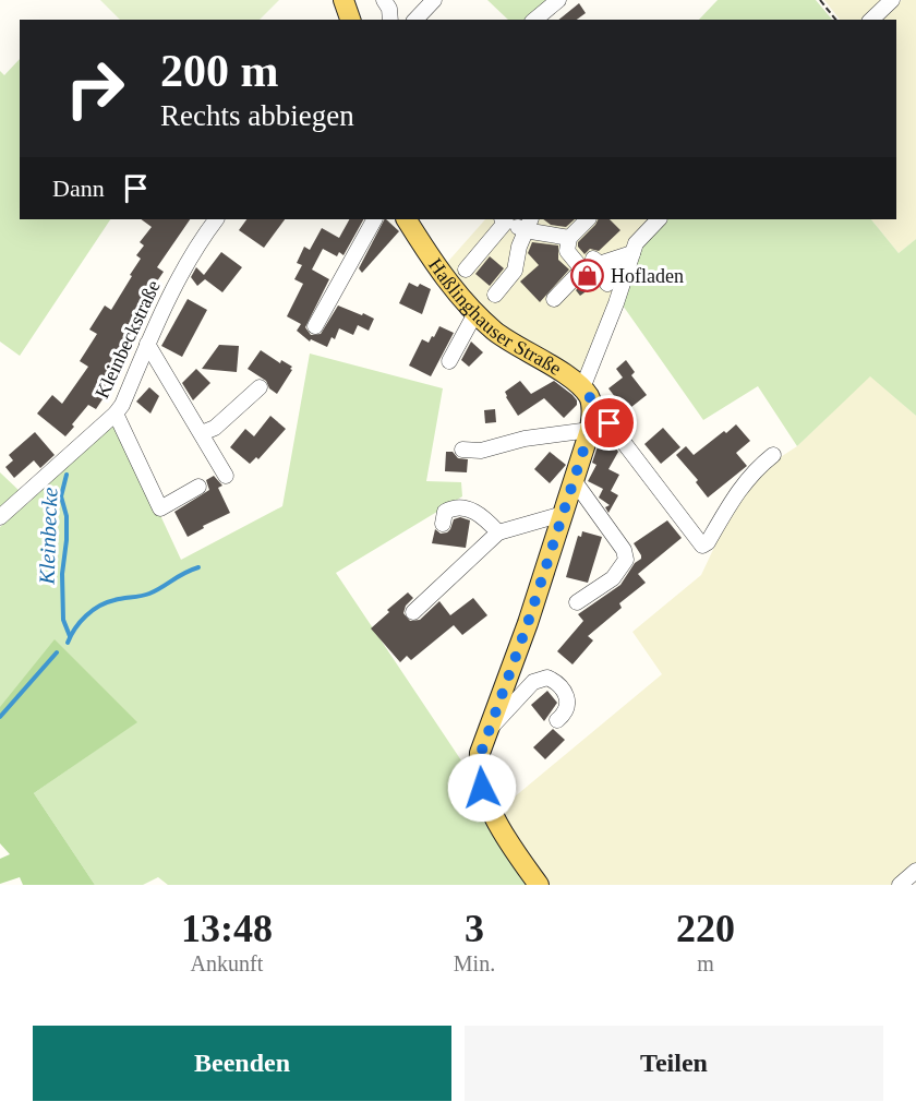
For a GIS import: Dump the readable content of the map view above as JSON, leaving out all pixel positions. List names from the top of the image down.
{
  "streets": {
    "main road": ["Haßlinghauser Straße"],
    "street": ["Kleinbeckstraße"]
  },
  "water": ["Kleinbecke"],
  "places": {
    "shop": ["Hofladen"]
  },
  "page": {
    "turn": ["200 m", "Rechts abbiegen"],
    "then": "Dann",
    "eta": [
      "13:48",
      "Ankunft",
      "3",
      "Min.",
      "220",
      "m"
    ],
    "buttons": ["Beenden", "Teilen"]
  }
}
